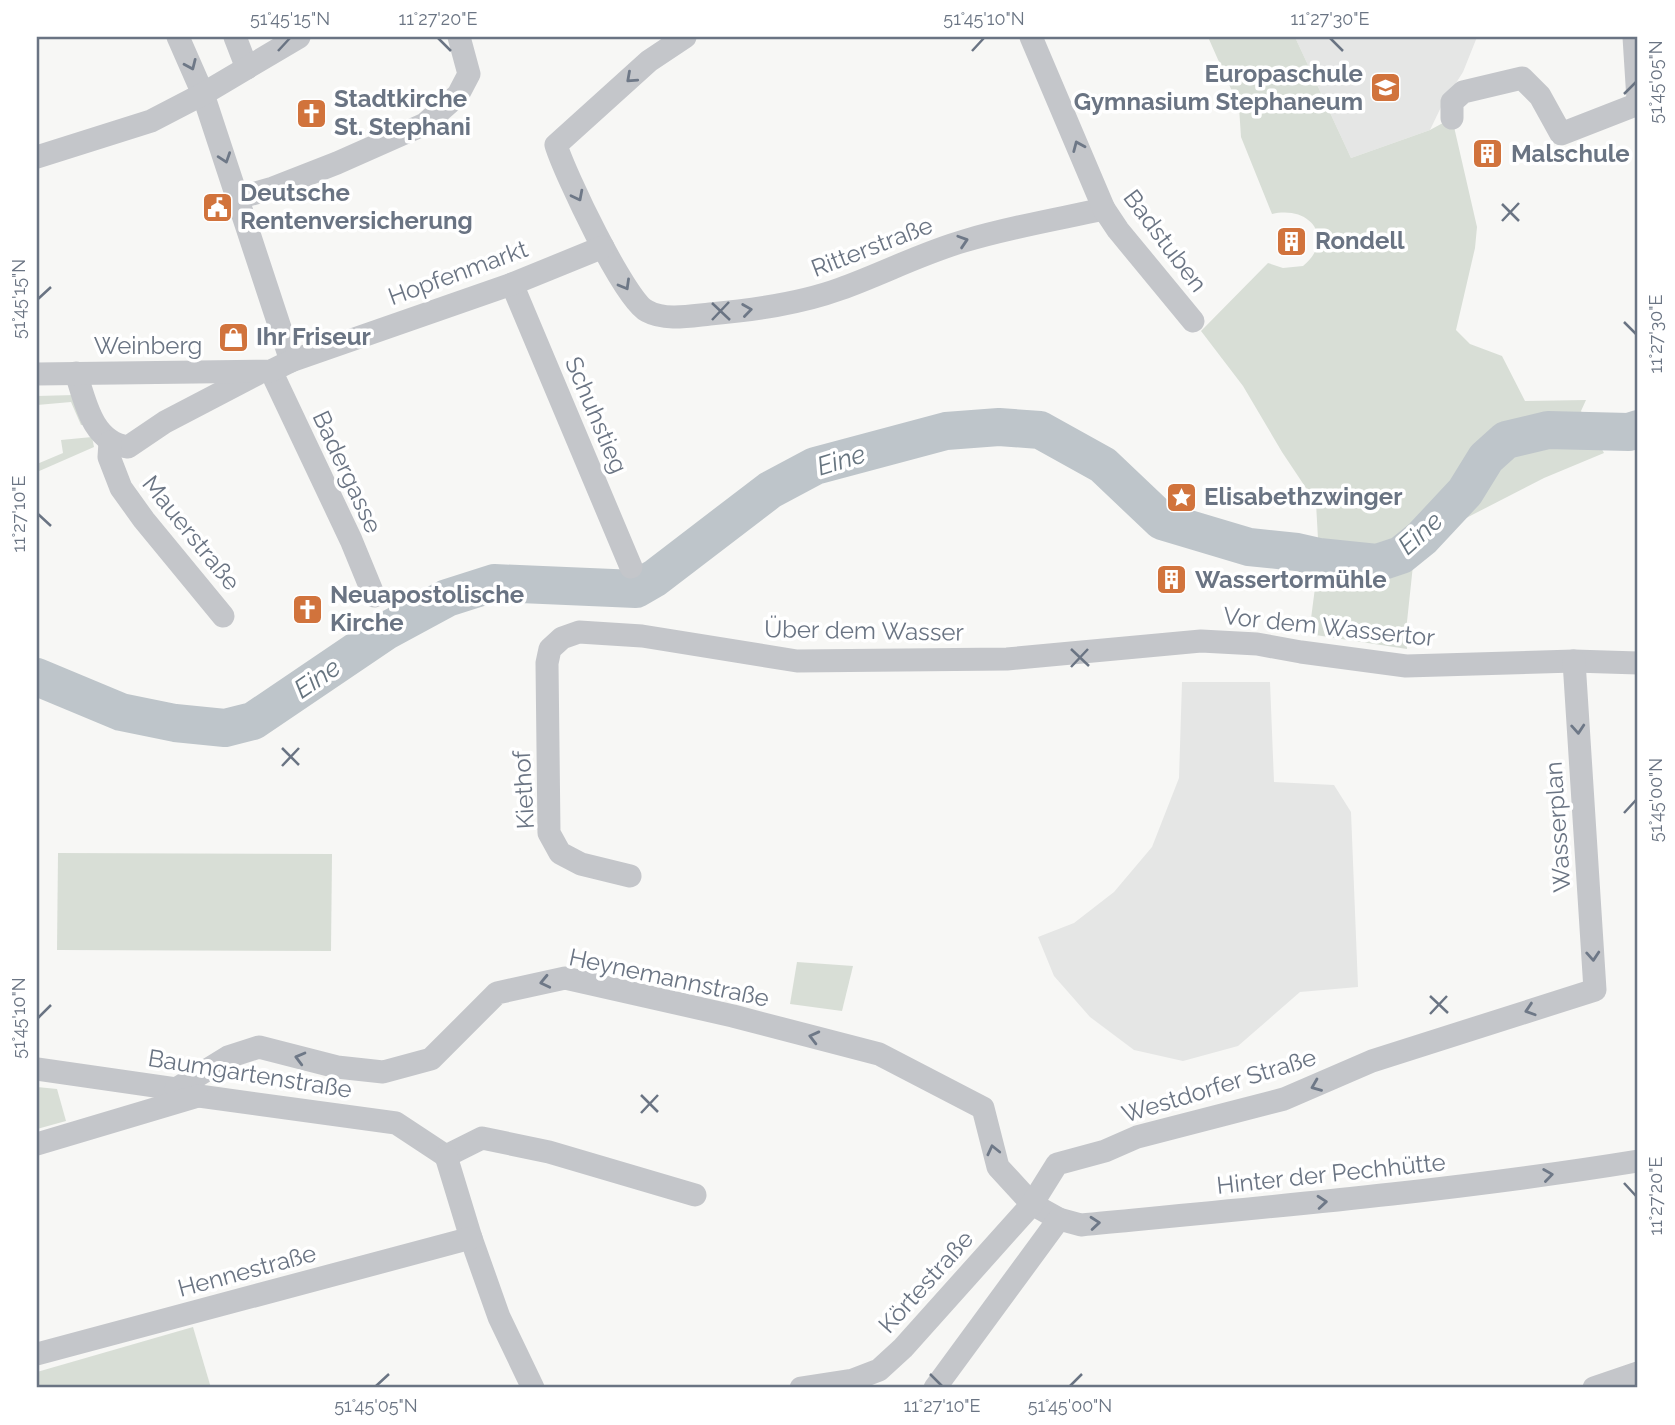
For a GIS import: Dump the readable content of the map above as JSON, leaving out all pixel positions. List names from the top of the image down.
{
  "streets": {
    "street": [
      "Badstuben",
      "Ritterstraße",
      "Hopfenmarkt",
      "Weinberg",
      "Schuhstieg",
      "Badergasse",
      "Mauerstraße",
      "Vor dem Wassertor",
      "Über dem Wasser",
      "Kiethof",
      "Wasserplan",
      "Heynemannstraße",
      "Baumgartenstraße",
      "Westdorfer Straße",
      "Hinter der Pechhütte",
      "Hennestraße",
      "Körtestraße"
    ]
  },
  "crossings": [
    ["Badstuben", "Ritterstraße"],
    ["Ritterstraße", "Hopfenmarkt"],
    ["Hopfenmarkt", "Weinberg"],
    ["Hopfenmarkt", "Schuhstieg"],
    ["Hopfenmarkt", "Badergasse"],
    ["Weinberg", "Badergasse"],
    ["Weinberg", "Mauerstraße"],
    ["Vor dem Wassertor", "Über dem Wasser"],
    ["Vor dem Wassertor", "Wasserplan"],
    ["Über dem Wasser", "Kiethof"],
    ["Wasserplan", "Westdorfer Straße"],
    ["Heynemannstraße", "Baumgartenstraße"],
    ["Heynemannstraße", "Hinter der Pechhütte"],
    ["Heynemannstraße", "Körtestraße"],
    ["Westdorfer Straße", "Körtestraße"],
    ["Hinter der Pechhütte", "Körtestraße"]
  ],
  "one_way": [
    "Badstuben",
    "Ritterstraße",
    "Wasserplan",
    "Heynemannstraße",
    "Westdorfer Straße",
    "Hinter der Pechhütte"
  ],
  "water": ["Eine"],
  "places": {
    "school or university": ["Europaschule Gymnasium Stephaneum"],
    "church": ["Stadtkirche St. Stephani", "Neuapostolische Kirche"],
    "building": ["Malschule", "Rondell", "Wassertormühle"],
    "public building": ["Deutsche Rentenversicherung"],
    "shop": ["Ihr Friseur"],
    "place": ["Elisabethzwinger"]
  },
  "coordinates": [
    "51°45'15\"N",
    "11°27'20\"E",
    "51°45'10\"N",
    "11°27'30\"E",
    "51°45'05\"N",
    "11°27'10\"E",
    "51°45'00\"N"
  ]
}
